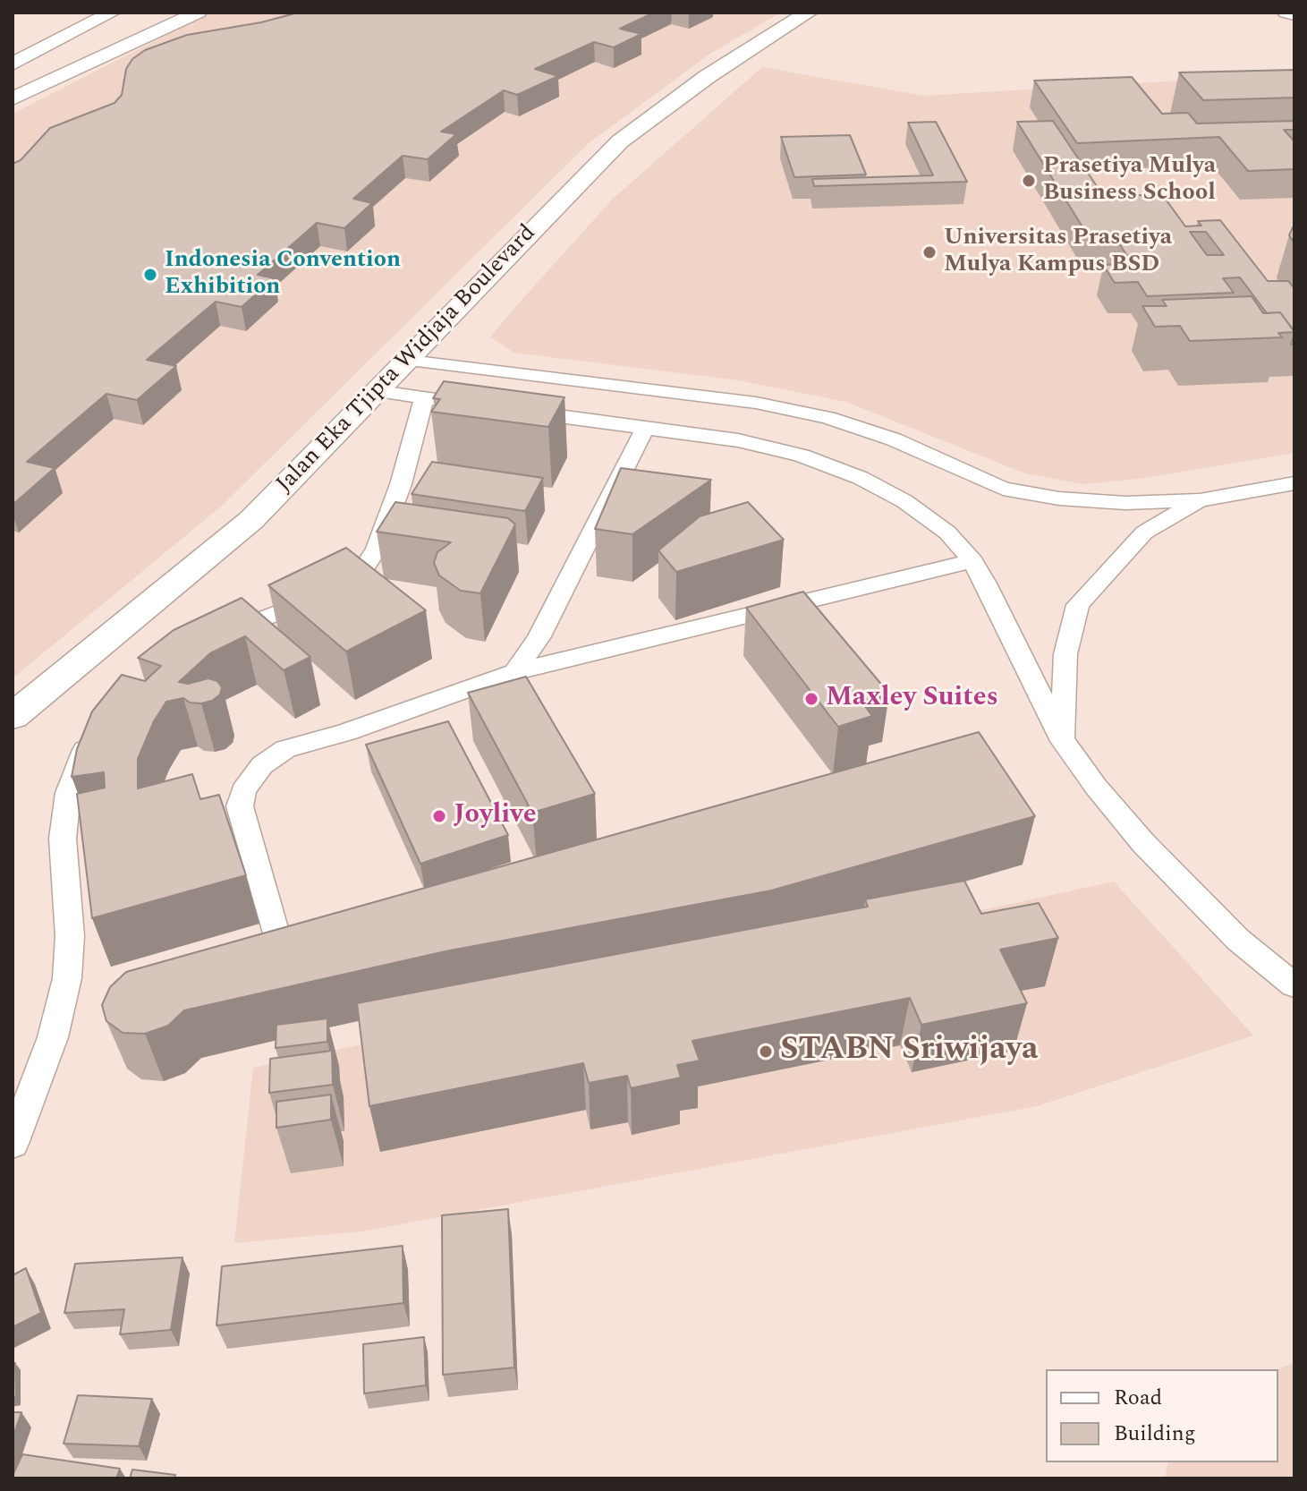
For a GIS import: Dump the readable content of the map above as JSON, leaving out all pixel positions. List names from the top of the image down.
{
  "streets": {
    "street": ["Jalan Eka Tjipta Widjaja Boulevard"]
  },
  "places": [
    "Prasetiya Mulya Business School",
    "Universitas Prasetiya Mulya Kampus BSD",
    "Indonesia Convention Exhibition",
    "Maxley Suites",
    "Joylive",
    "STABN Sriwijaya"
  ],
  "legend": ["Road", "Building"]
}
